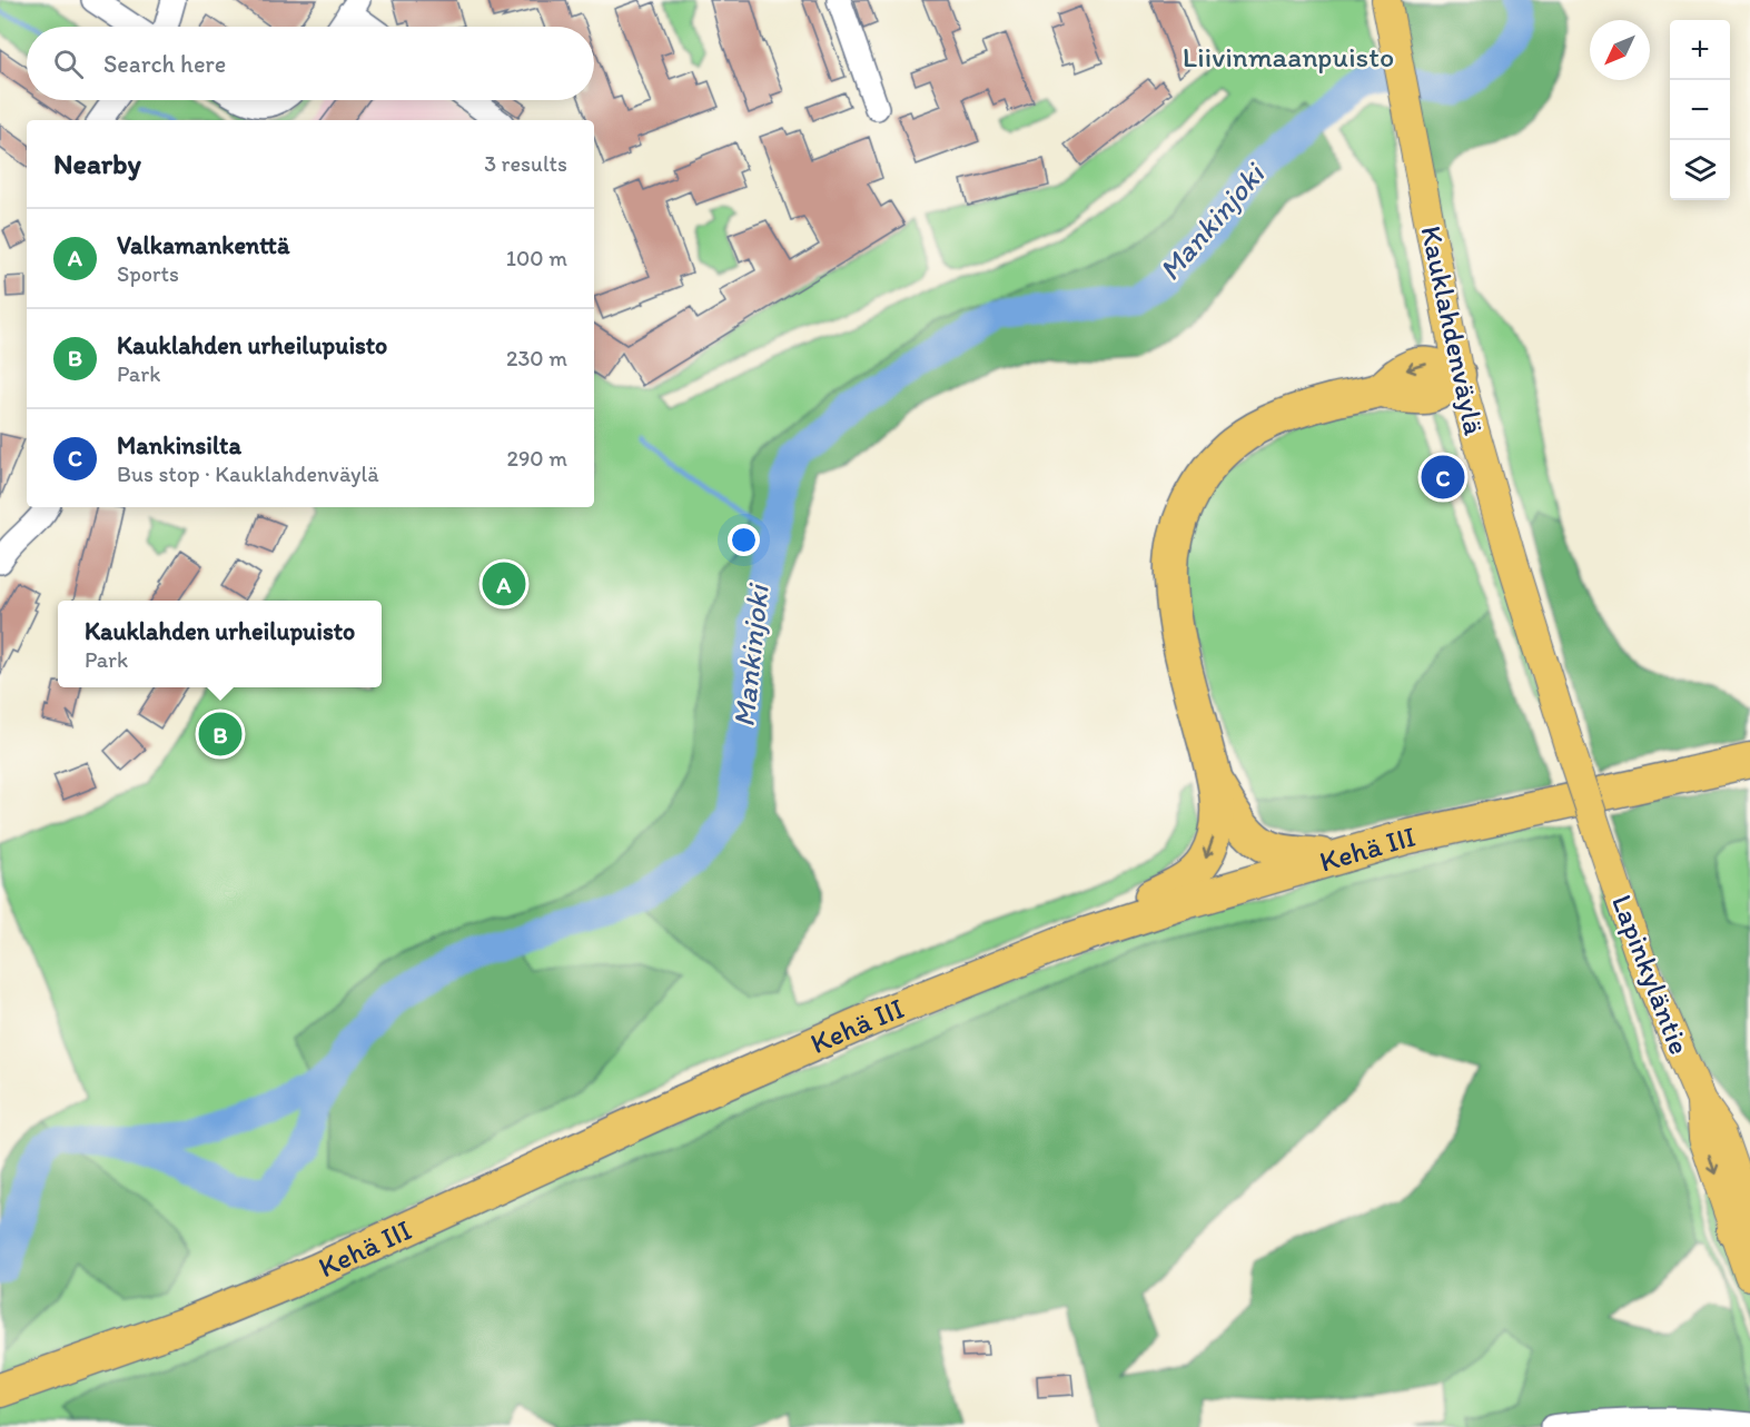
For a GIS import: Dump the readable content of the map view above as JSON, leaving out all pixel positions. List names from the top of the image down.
{
  "streets": {
    "highway": ["Kehä III"],
    "main road": ["Kauklahdenväylä", "Lapinkyläntie"]
  },
  "crossings": [
    ["Kauklahdenväylä", "Lapinkyläntie"]
  ],
  "water": ["Mankinjoki"],
  "parks": ["Liivinmaanpuisto"],
  "north": "bottom left",
  "page": {
    "map_buttons": ["+", "−"],
    "search": "Search here",
    "heading": ["Nearby", "3 results"],
    "list": [
      {
        "mark": "A",
        "name": "Valkamankenttä",
        "note": "Sports",
        "value": "100 m"
      },
      {
        "mark": "B",
        "name": "Kauklahden urheilupuisto",
        "note": "Park",
        "value": "230 m"
      },
      {
        "mark": "C",
        "name": "Mankinsilta",
        "note": "Bus stop · Kauklahdenväylä",
        "value": "290 m"
      }
    ],
    "pins": ["C", "A", "B"],
    "popup": ["Kauklahden urheilupuisto", "Park"]
  }
}
